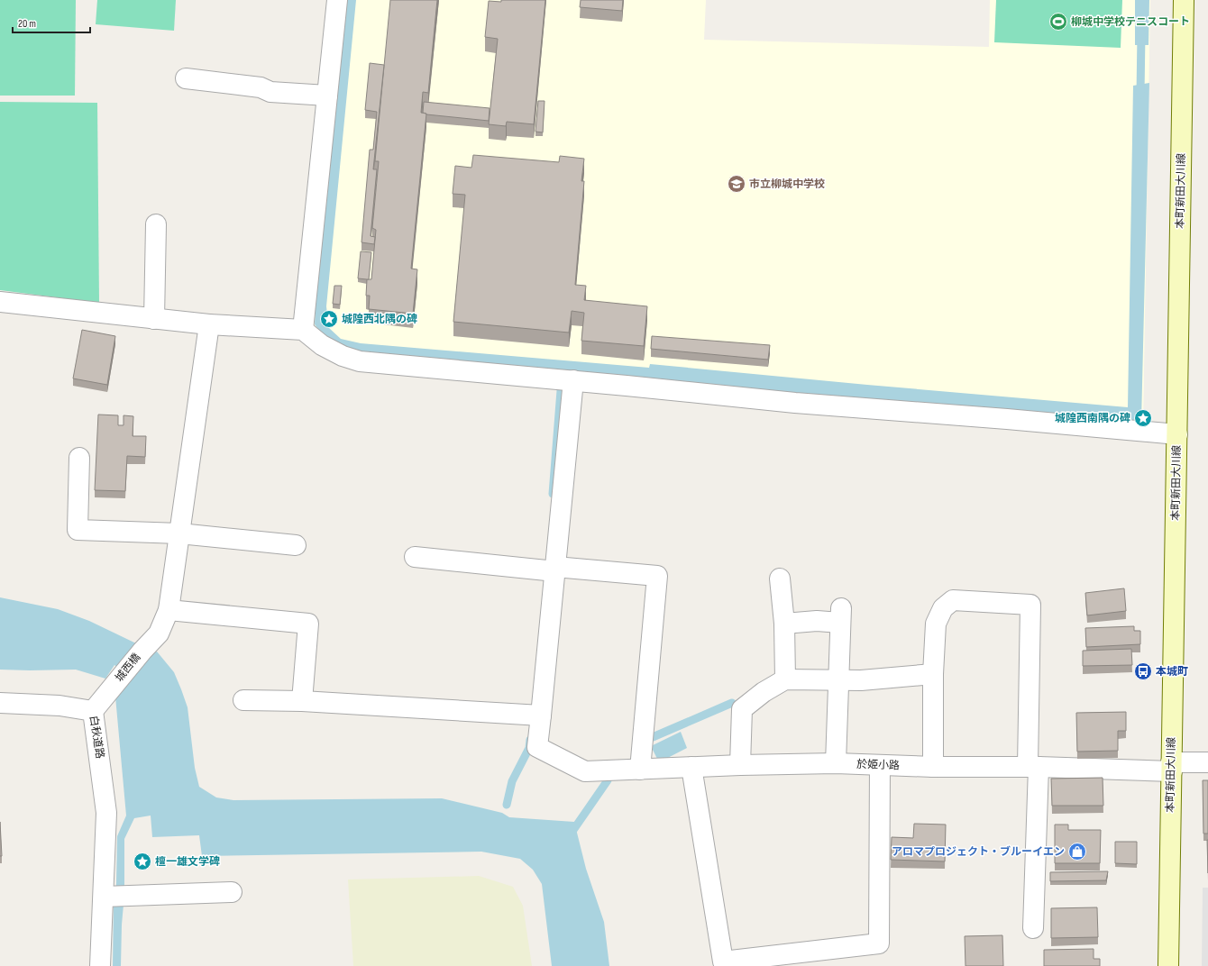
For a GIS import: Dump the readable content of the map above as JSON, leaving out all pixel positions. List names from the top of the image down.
{
  "streets": {
    "main road": ["本町新田大川線"],
    "street": ["城西橋", "白秋道路", "於姫小路"]
  },
  "crossings": [
    ["本町新田大川線", "於姫小路"],
    ["城西橋", "白秋道路"]
  ],
  "places": {
    "sports": ["柳城中学校テニスコート"],
    "school or university": ["市立柳城中学校"],
    "place": ["城隍西北隅の碑", "城隍西南隅の碑", "檀一雄文学碑"],
    "bus stop": ["本城町"],
    "shop": ["アロマプロジェクト・ブルーイエン"]
  },
  "scale_bar": "20 m"
}
